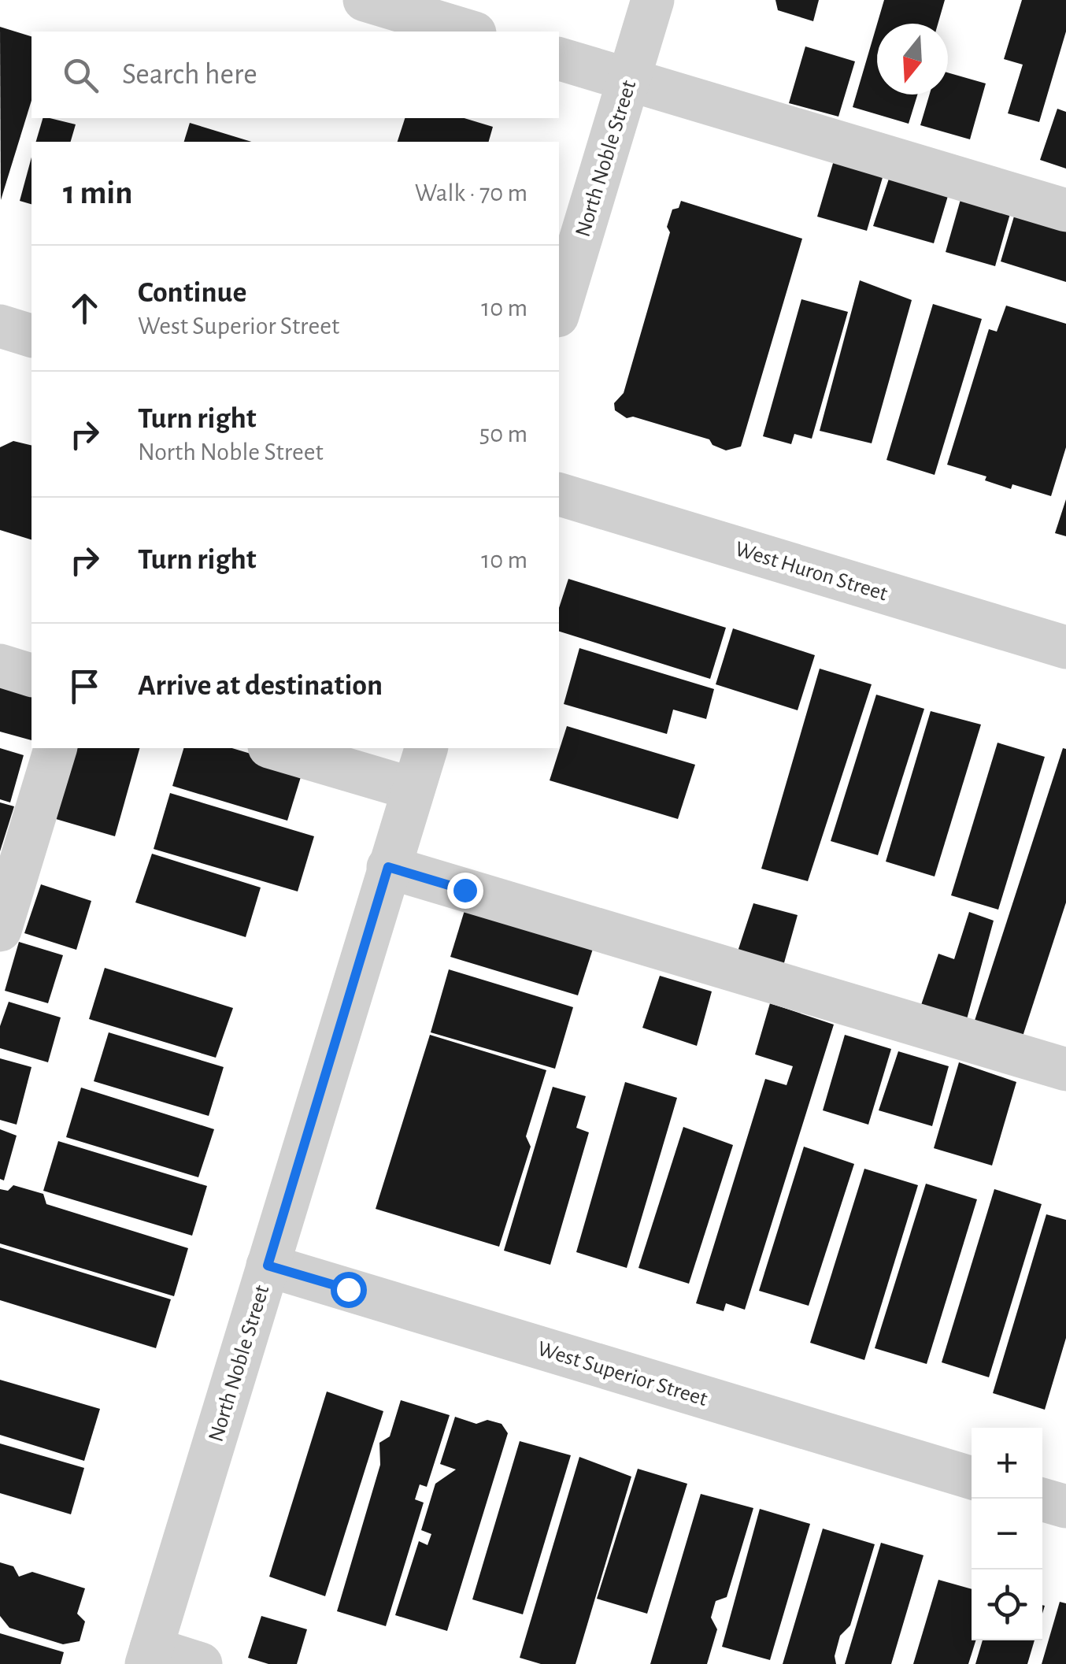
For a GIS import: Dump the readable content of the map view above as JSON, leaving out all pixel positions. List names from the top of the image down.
{
  "streets": {
    "street": ["North Noble Street", "West Huron Street", "West Superior Street"]
  },
  "crossings": [
    ["North Noble Street", "West Superior Street"]
  ],
  "north": "bottom",
  "page": {
    "search": "Search here",
    "heading": ["1 min", "Walk · 70 m"],
    "list": [
      ["Continue", "West Superior Street", "10 m"],
      ["Turn right", "North Noble Street", "50 m"],
      ["Turn right", "10 m"],
      "Arrive at destination"
    ],
    "map_buttons": ["+", "−"]
  }
}
